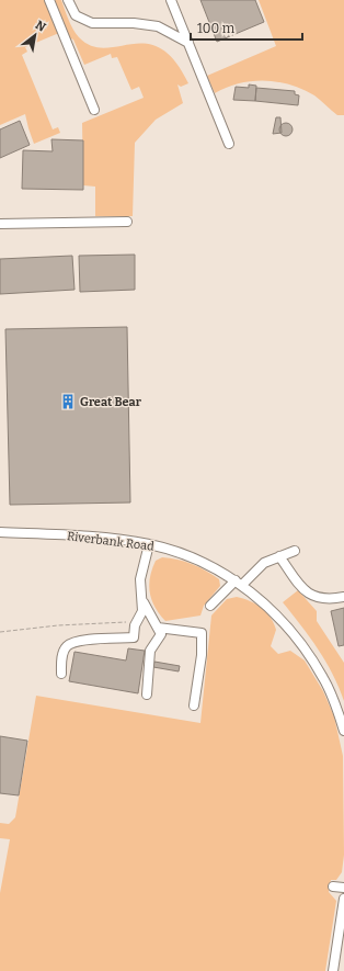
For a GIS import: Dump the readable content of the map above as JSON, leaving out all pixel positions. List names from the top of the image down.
{
  "streets": {
    "street": ["Riverbank Road"]
  },
  "places": {
    "building": ["Great Bear"]
  },
  "scale_bar": "100 m",
  "north": "top right"
}
